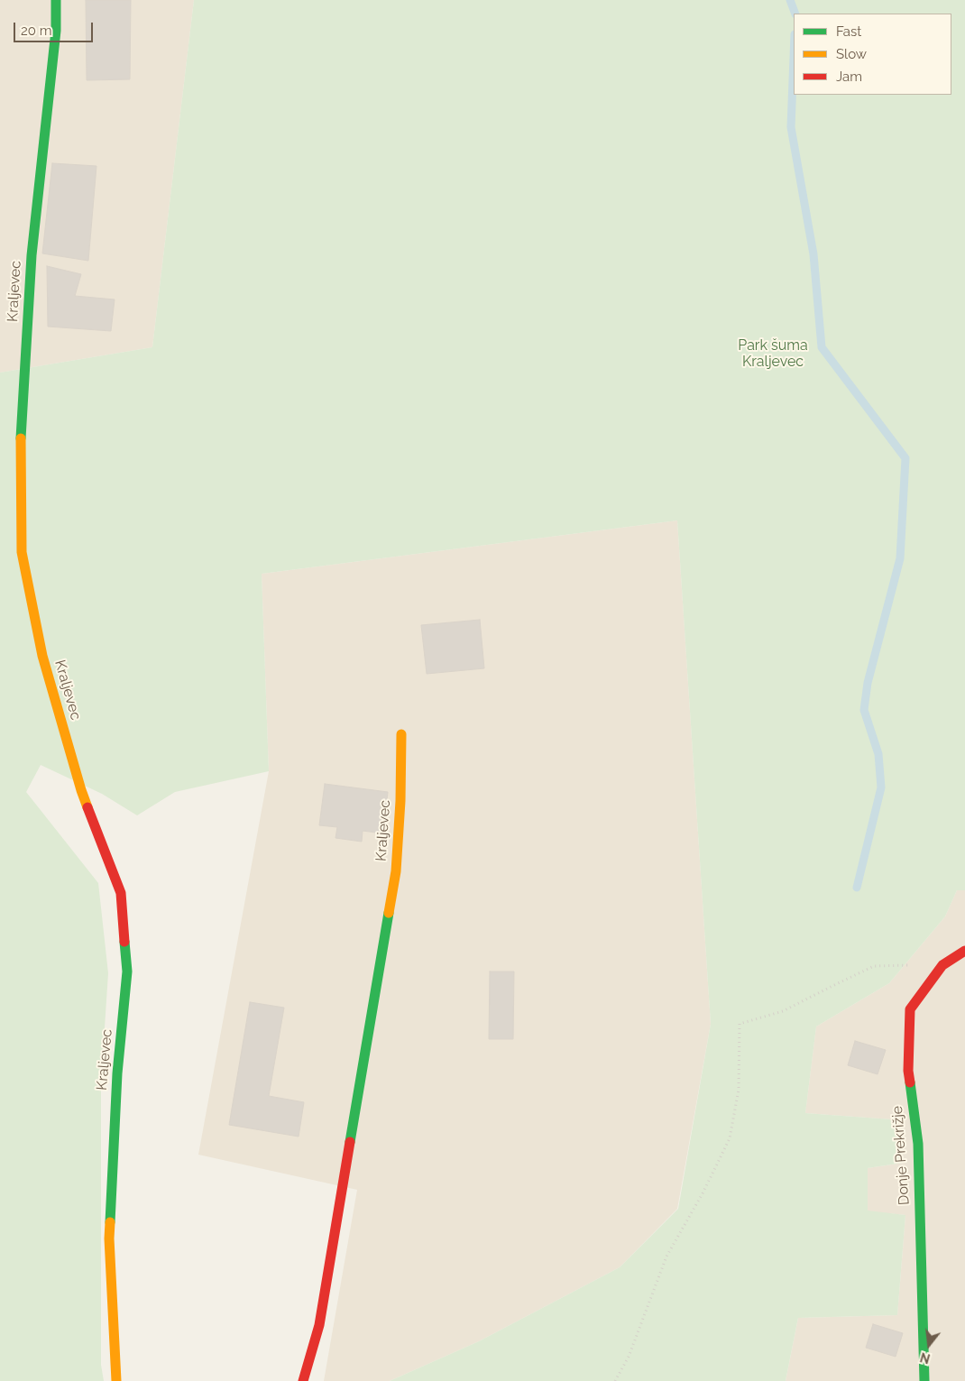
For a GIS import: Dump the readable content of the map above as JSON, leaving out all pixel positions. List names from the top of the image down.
{
  "streets": {
    "street": ["Kraljevec", "Donje Prekrižje"]
  },
  "parks": ["Park šuma Kraljevec"],
  "legend": ["Fast", "Slow", "Jam"],
  "scale_bar": "20 m",
  "north": "bottom"
}
